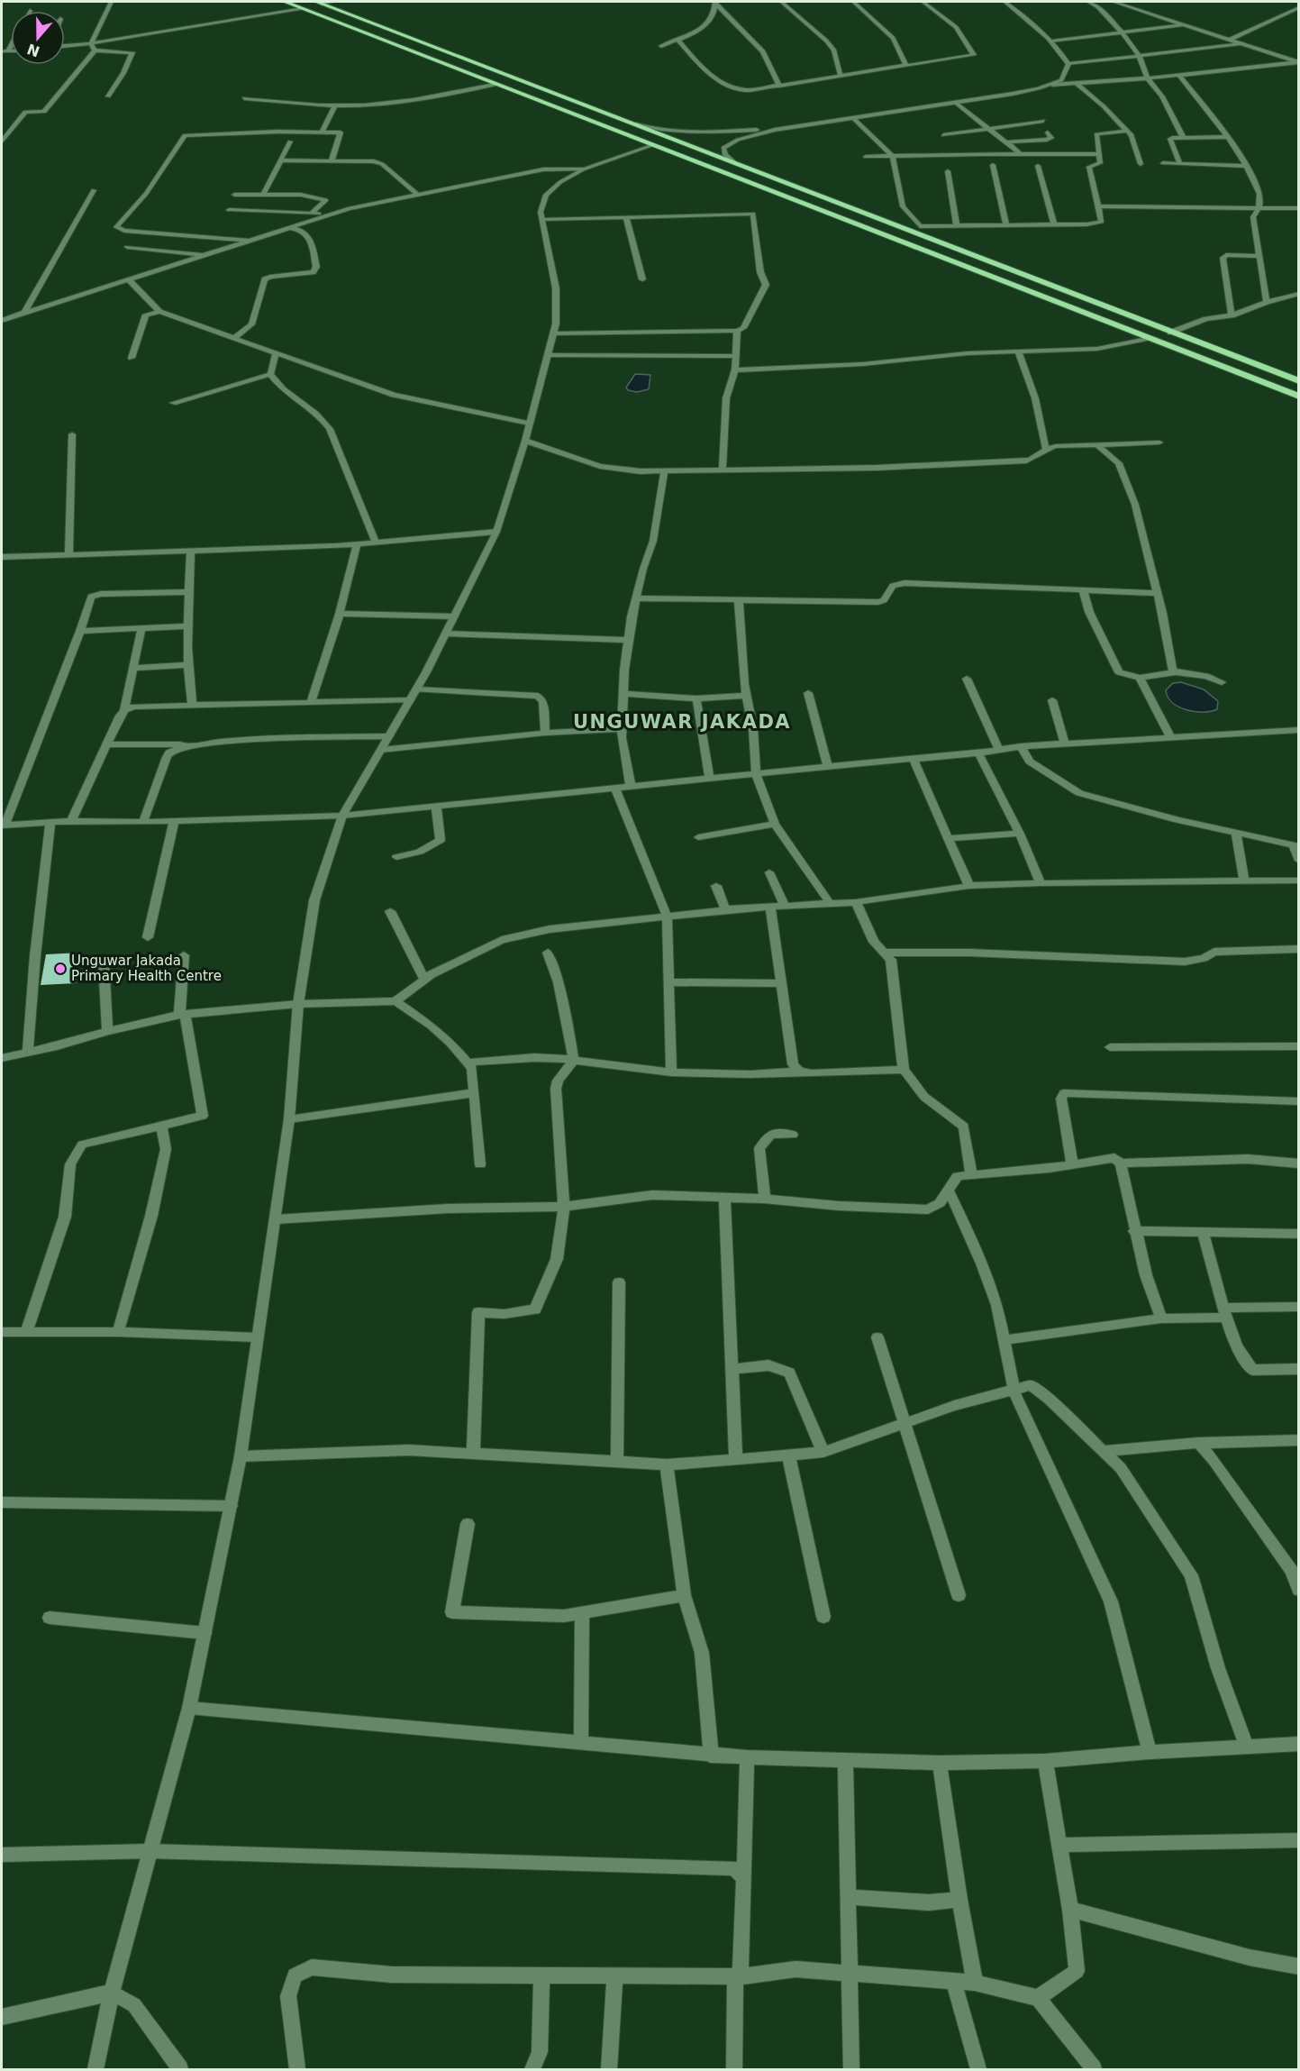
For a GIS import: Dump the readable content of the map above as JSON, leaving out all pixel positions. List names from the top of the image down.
{
  "districts": ["UNGUWAR JAKADA"],
  "places": ["Unguwar Jakada Primary Health Centre"],
  "north": "bottom"
}
